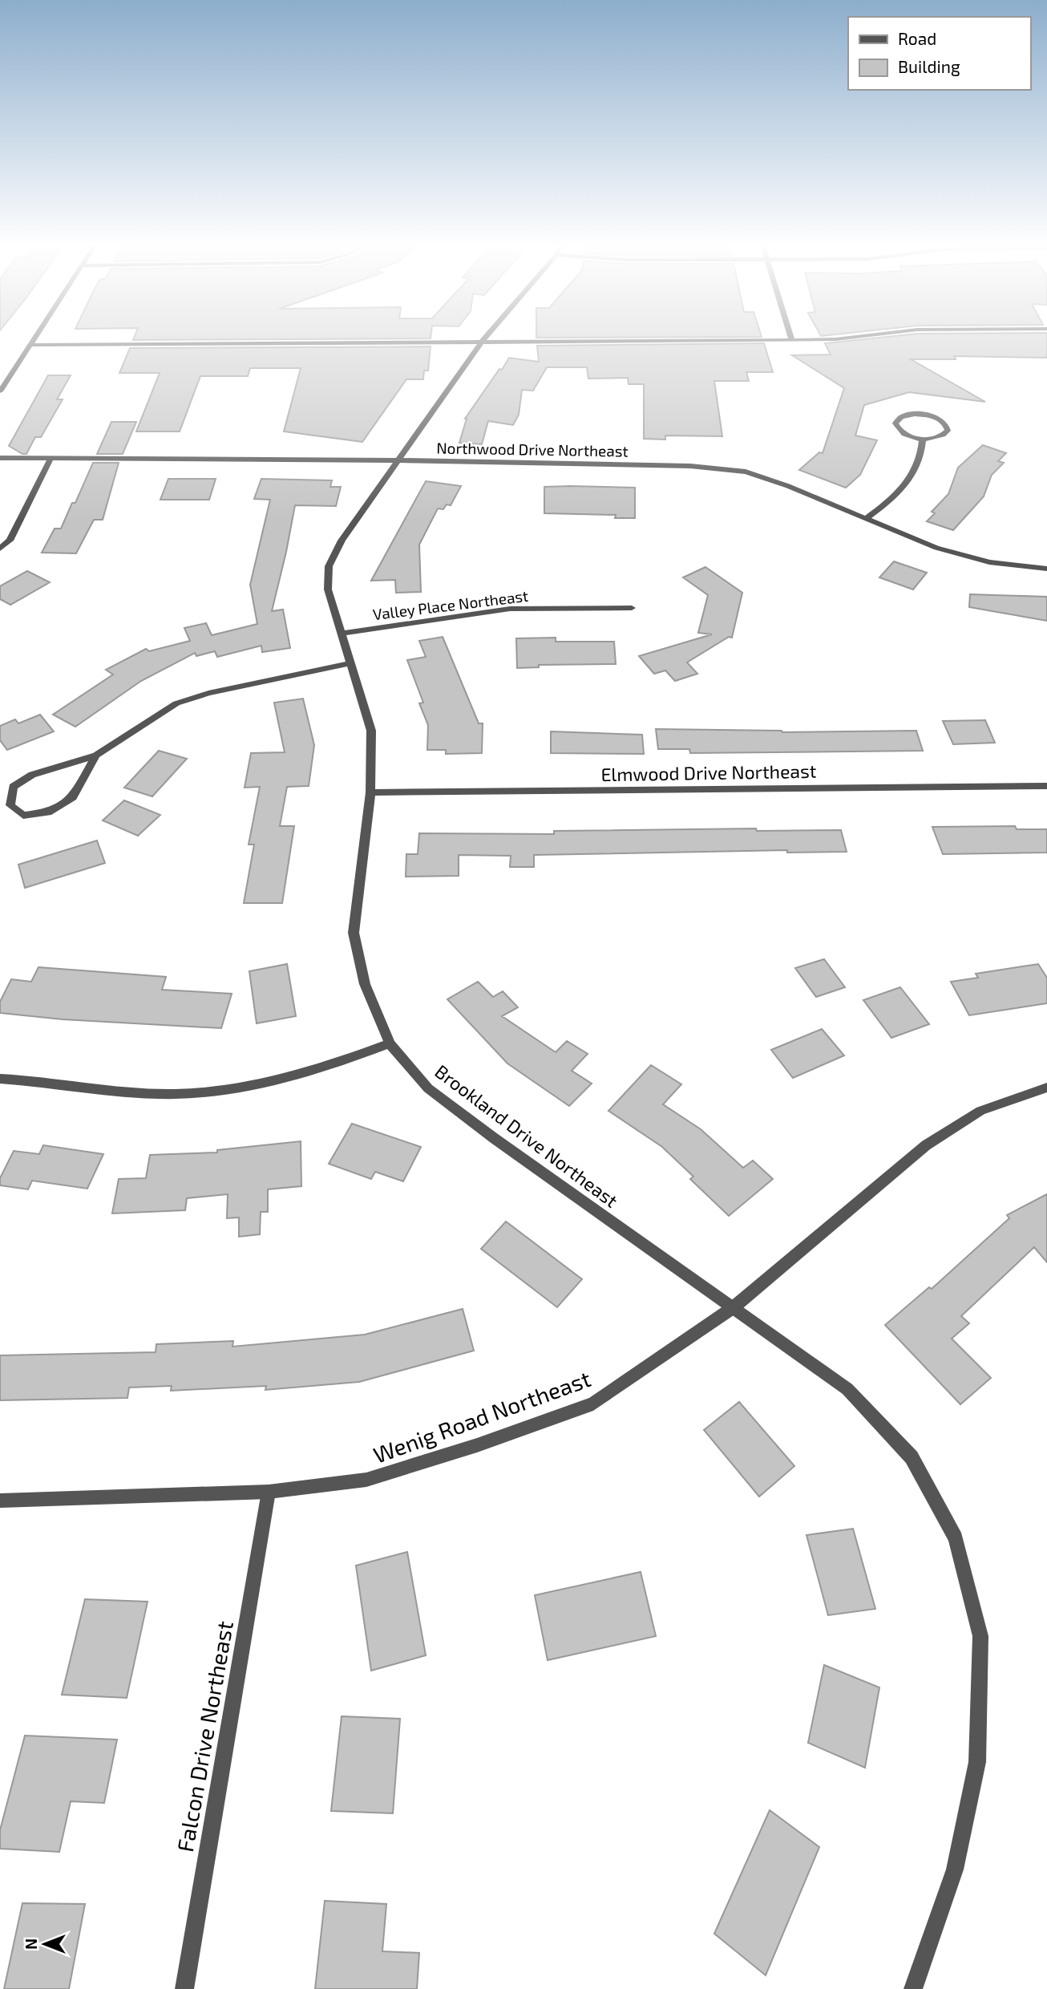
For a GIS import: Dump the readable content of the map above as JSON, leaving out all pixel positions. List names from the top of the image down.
{
  "streets": {
    "street": [
      "Northwood Drive Northeast",
      "Valley Place Northeast",
      "Elmwood Drive Northeast",
      "Brookland Drive Northeast",
      "Wenig Road Northeast",
      "Falcon Drive Northeast"
    ]
  },
  "crossings": [
    ["Northwood Drive Northeast", "Brookland Drive Northeast"],
    ["Valley Place Northeast", "Brookland Drive Northeast"],
    ["Elmwood Drive Northeast", "Brookland Drive Northeast"],
    ["Brookland Drive Northeast", "Wenig Road Northeast"],
    ["Wenig Road Northeast", "Falcon Drive Northeast"]
  ],
  "legend": ["Road", "Building"],
  "north": "left"
}
